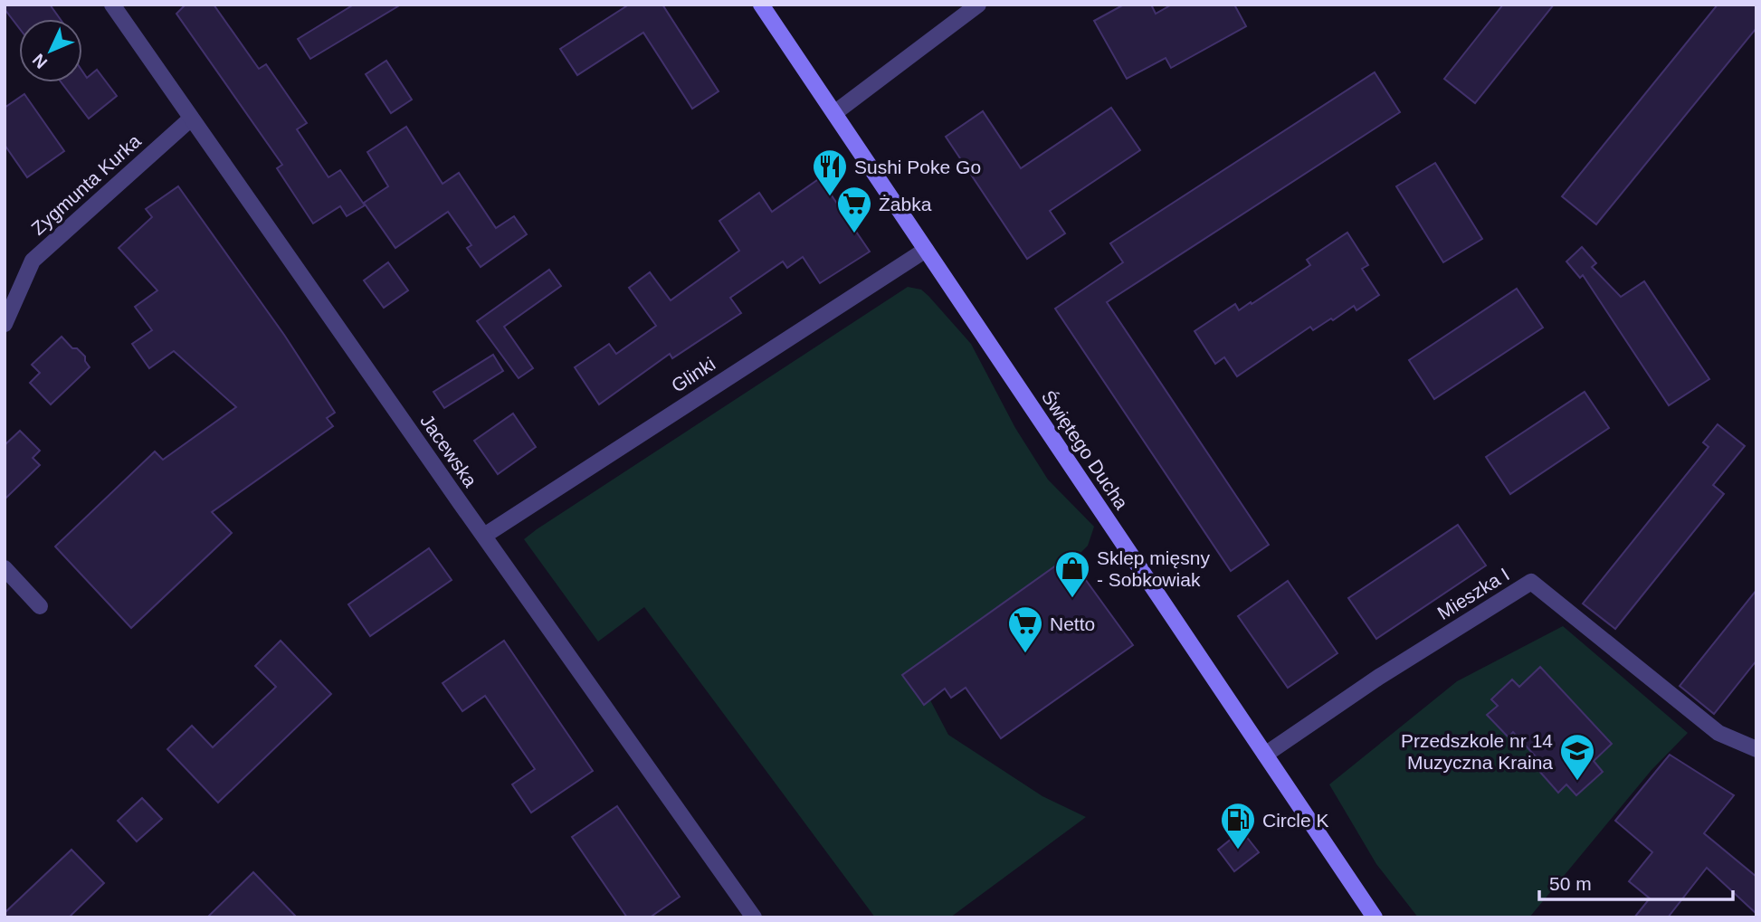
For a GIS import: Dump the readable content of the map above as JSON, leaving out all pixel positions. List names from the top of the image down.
{
  "streets": {
    "main road": ["Świętego Ducha"],
    "street": [
      "Zygmunta Kurka",
      "Glinki",
      "Jacewska",
      "Mieszka I"
    ]
  },
  "crossings": [
    ["Zygmunta Kurka", "Jacewska"],
    ["Glinki", "Świętego Ducha"],
    ["Glinki", "Jacewska"],
    ["Świętego Ducha", "Mieszka I"]
  ],
  "places": {
    "restaurant": ["Sushi Poke Go"],
    "supermarket": ["Żabka", "Netto"],
    "shop": ["Sklep mięsny - Sobkowiak"],
    "school or university": ["Przedszkole nr 14 Muzyczna Kraina"],
    "fuel station": ["Circle K"]
  },
  "scale_bar": "50 m",
  "north": "bottom left"
}
